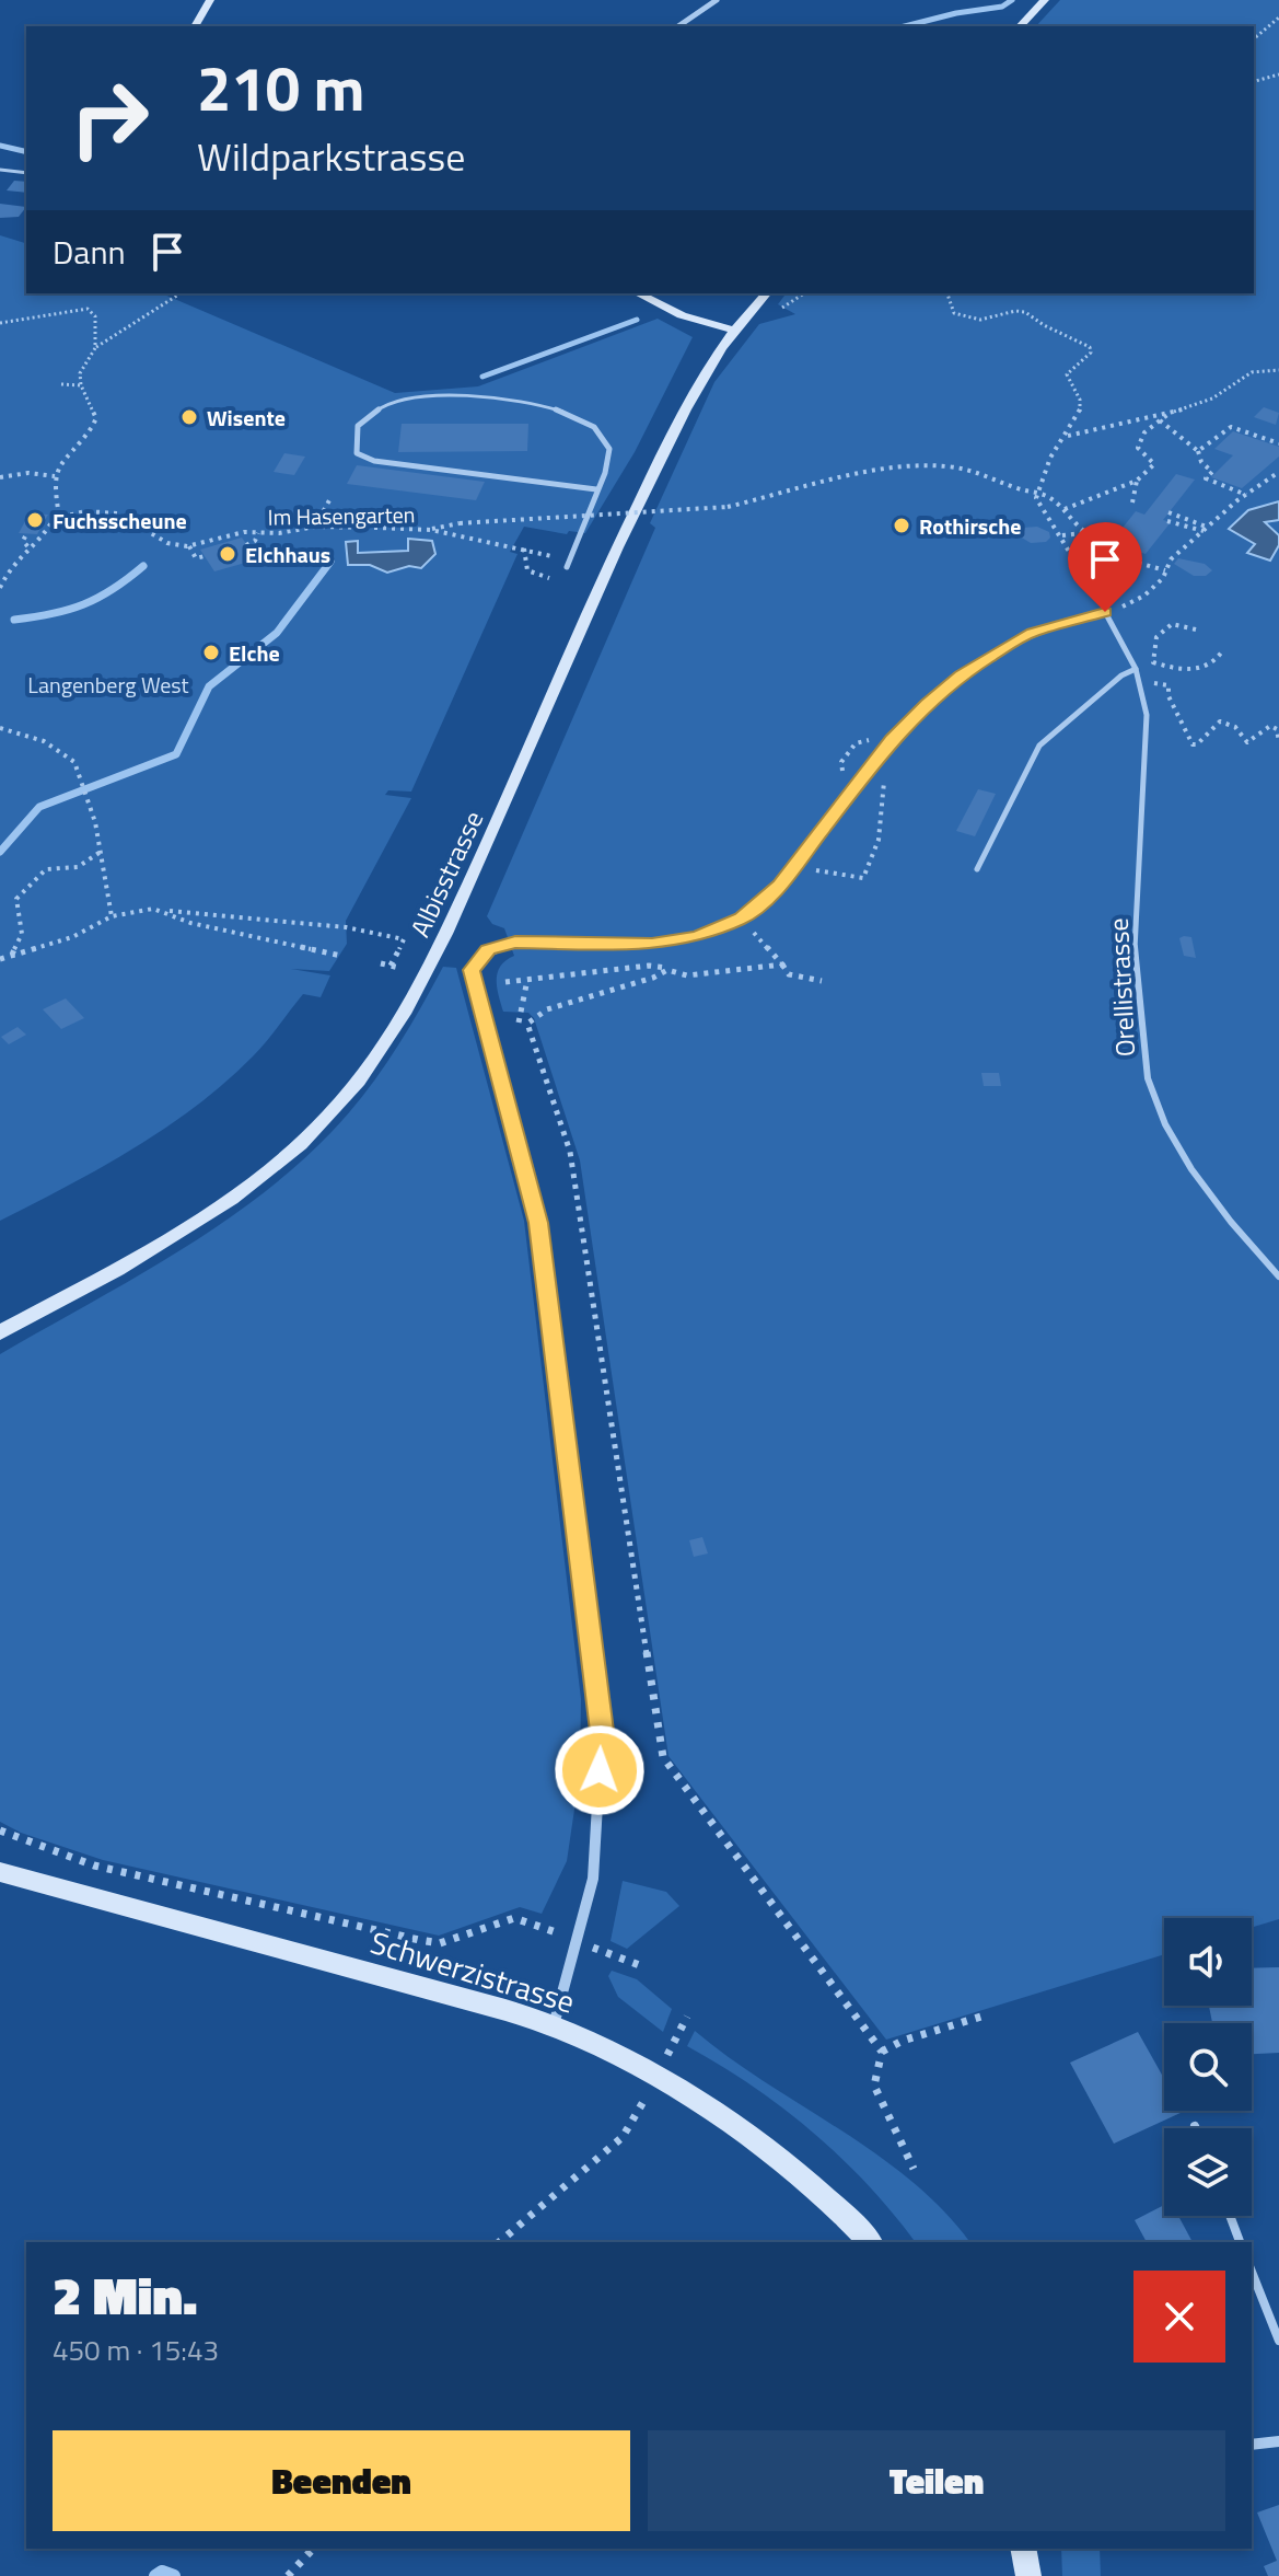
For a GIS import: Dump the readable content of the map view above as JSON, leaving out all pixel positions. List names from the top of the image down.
{
  "streets": {
    "main road": ["Albisstrasse", "Schwerzistrasse"],
    "lane": ["Orellistrasse"],
    "path": ["Im Hasengarten"]
  },
  "parks": ["Langenberg West"],
  "places": [
    "Wisente",
    "Fuchsscheune",
    "Rothirsche",
    "Elchhaus",
    "Elche"
  ],
  "page": {
    "turn": ["210 m", "Wildparkstrasse"],
    "then": "Dann",
    "heading": ["2 Min.", "450 m · 15:43"],
    "buttons": ["Beenden", "Teilen"]
  }
}
